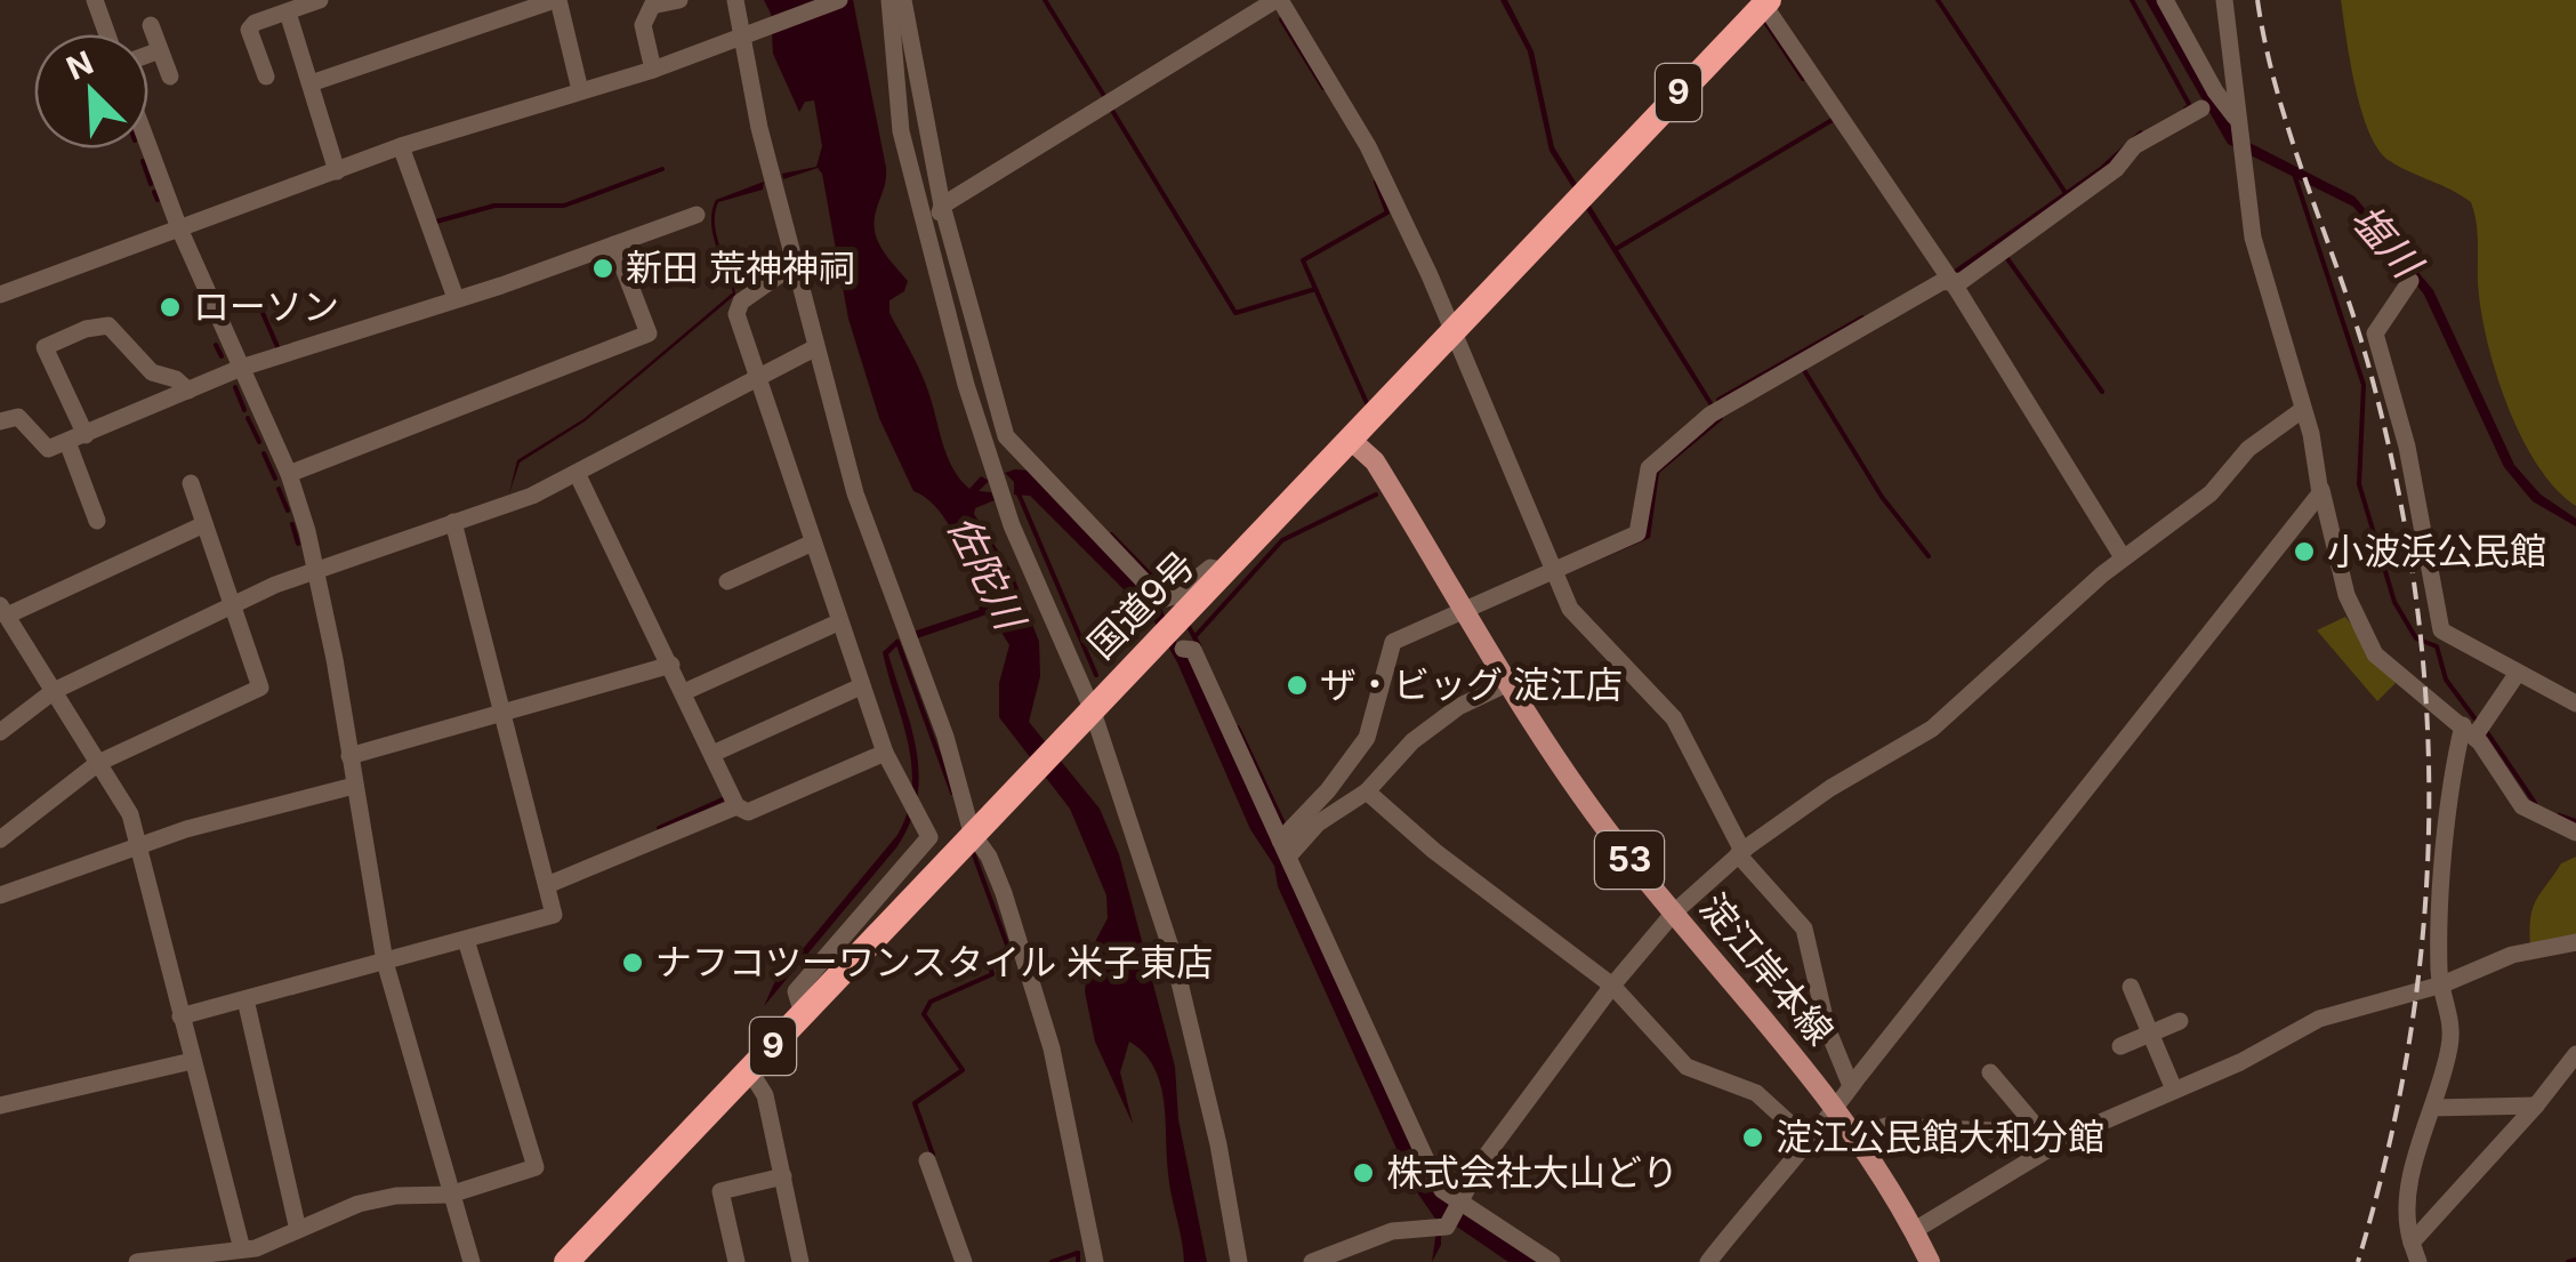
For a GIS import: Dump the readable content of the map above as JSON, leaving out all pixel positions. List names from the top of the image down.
{
  "streets": {
    "highway": ["9", "国道9号"],
    "main road": ["53", "淀江岸本線"]
  },
  "crossings": [
    ["国道9号", "淀江岸本線"]
  ],
  "water": ["塩川", "佐陀川"],
  "places": [
    "新田 荒神神祠",
    "ローソン",
    "小波浜公民館",
    "ザ・ビッグ 淀江店",
    "ナフコツーワンスタイル 米子東店",
    "淀江公民館大和分館",
    "株式会社大山どり"
  ],
  "north": "top left"
}
